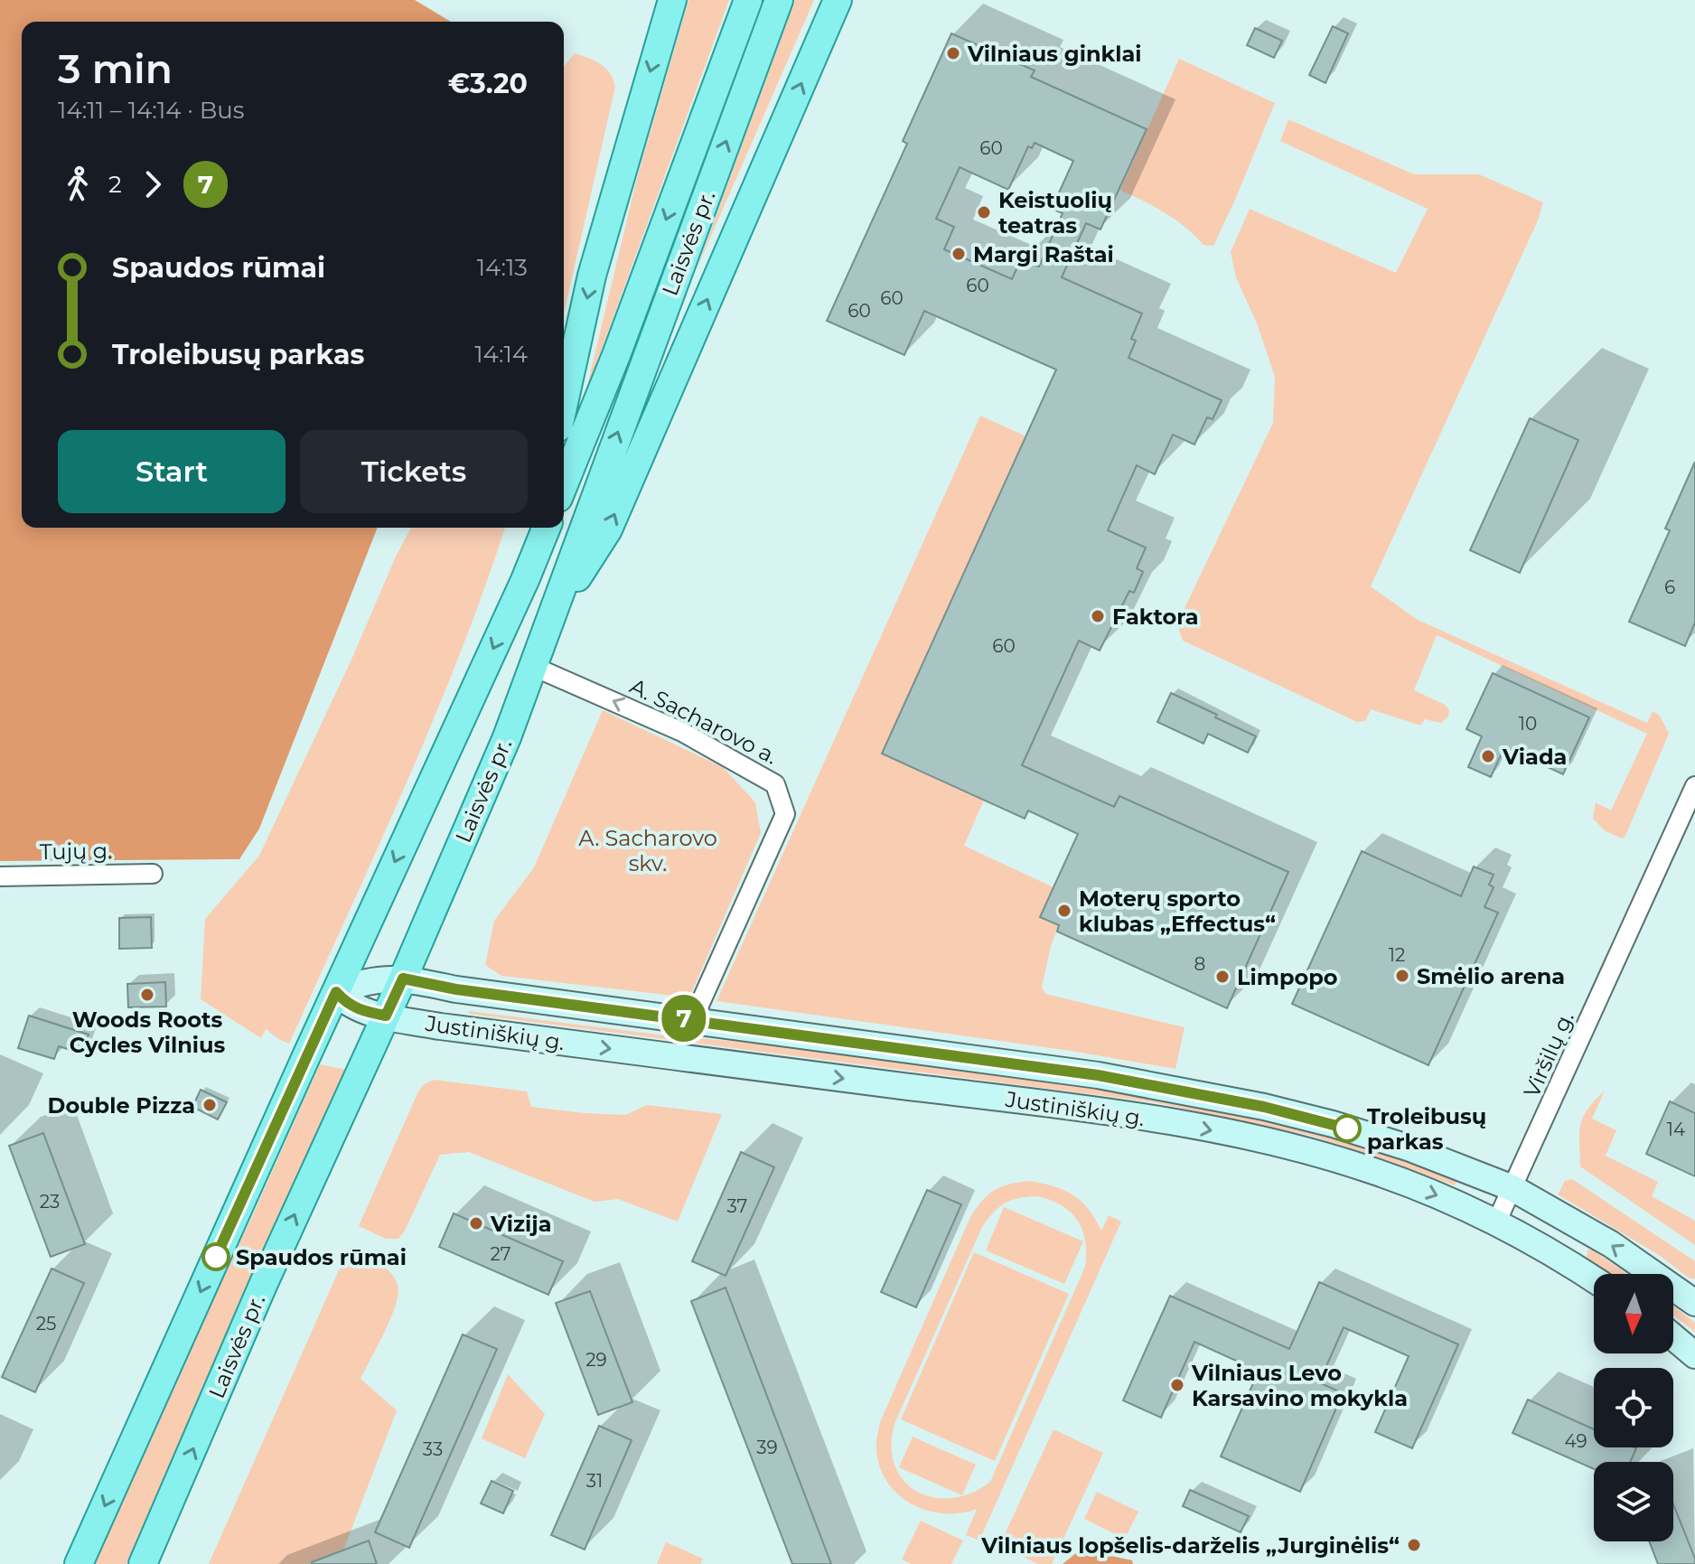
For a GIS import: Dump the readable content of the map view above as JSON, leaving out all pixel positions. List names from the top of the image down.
{
  "streets": {
    "main road": ["Laisvės pr.", "Justiniškių g."],
    "street": ["A. Sacharovo a.", "Tujų g.", "Viršilų g."]
  },
  "crossings": [
    ["Laisvės pr.", "A. Sacharovo a."],
    ["Laisvės pr.", "Justiniškių g."],
    ["A. Sacharovo a.", "Justiniškių g."],
    ["Justiniškių g.", "Viršilų g."]
  ],
  "parks": ["A. Sacharovo skv."],
  "places": [
    "Vilniaus ginklai",
    "Keistuolių teatras",
    "Margi Raštai",
    "Faktora",
    "Viada",
    "Moterų sporto klubas „Effectus“",
    "Smėlio arena",
    "Limpopo",
    "Woods Roots Cycles Vilnius",
    "Double Pizza",
    "Troleibusų parkas",
    "Vizija",
    "Spaudos rūmai",
    "Vilniaus Levo Karsavino mokykla",
    "Vilniaus lopšelis-darželis „Jurginėlis“"
  ],
  "lines": ["bus line 7"],
  "house_numbers": [
    "60",
    "60",
    "60",
    "60",
    "6",
    "60",
    "10",
    "12",
    "8",
    "14",
    "23",
    "37",
    "27",
    "25",
    "29",
    "49",
    "39",
    "33",
    "31"
  ],
  "north": "bottom",
  "page": {
    "on_map": "7",
    "heading": ["3 min", "14:11 – 14:14 · Bus", "€3.20"],
    "legs": ["2", "7"],
    "list": [
      {
        "name": "Spaudos rūmai",
        "value": "14:13"
      },
      {
        "name": "Troleibusų parkas",
        "value": "14:14"
      }
    ],
    "buttons": ["Start", "Tickets"]
  }
}
